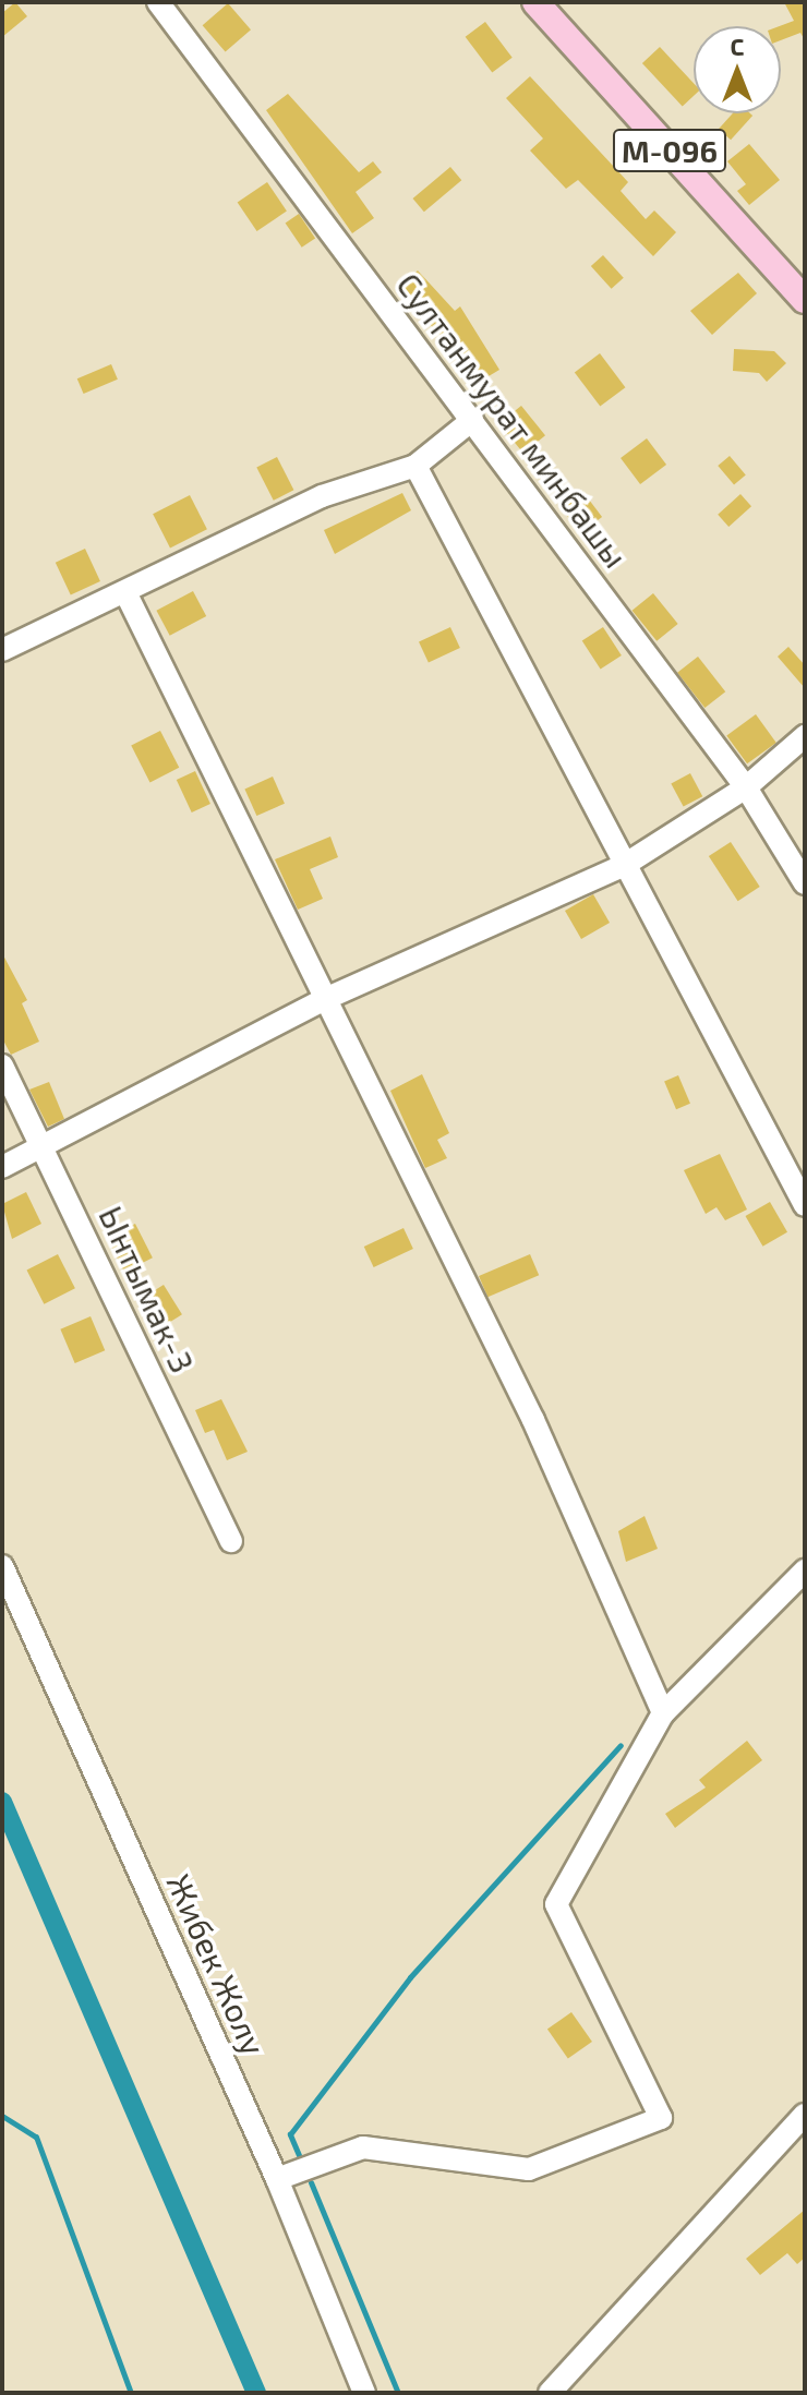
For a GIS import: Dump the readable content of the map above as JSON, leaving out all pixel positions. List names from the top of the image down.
{
  "streets": {
    "main road": ["М-096"],
    "street": ["Султанмурат минбашы", "Ынтымак-3", "Жибек Жолу"]
  },
  "north": "top"
}
